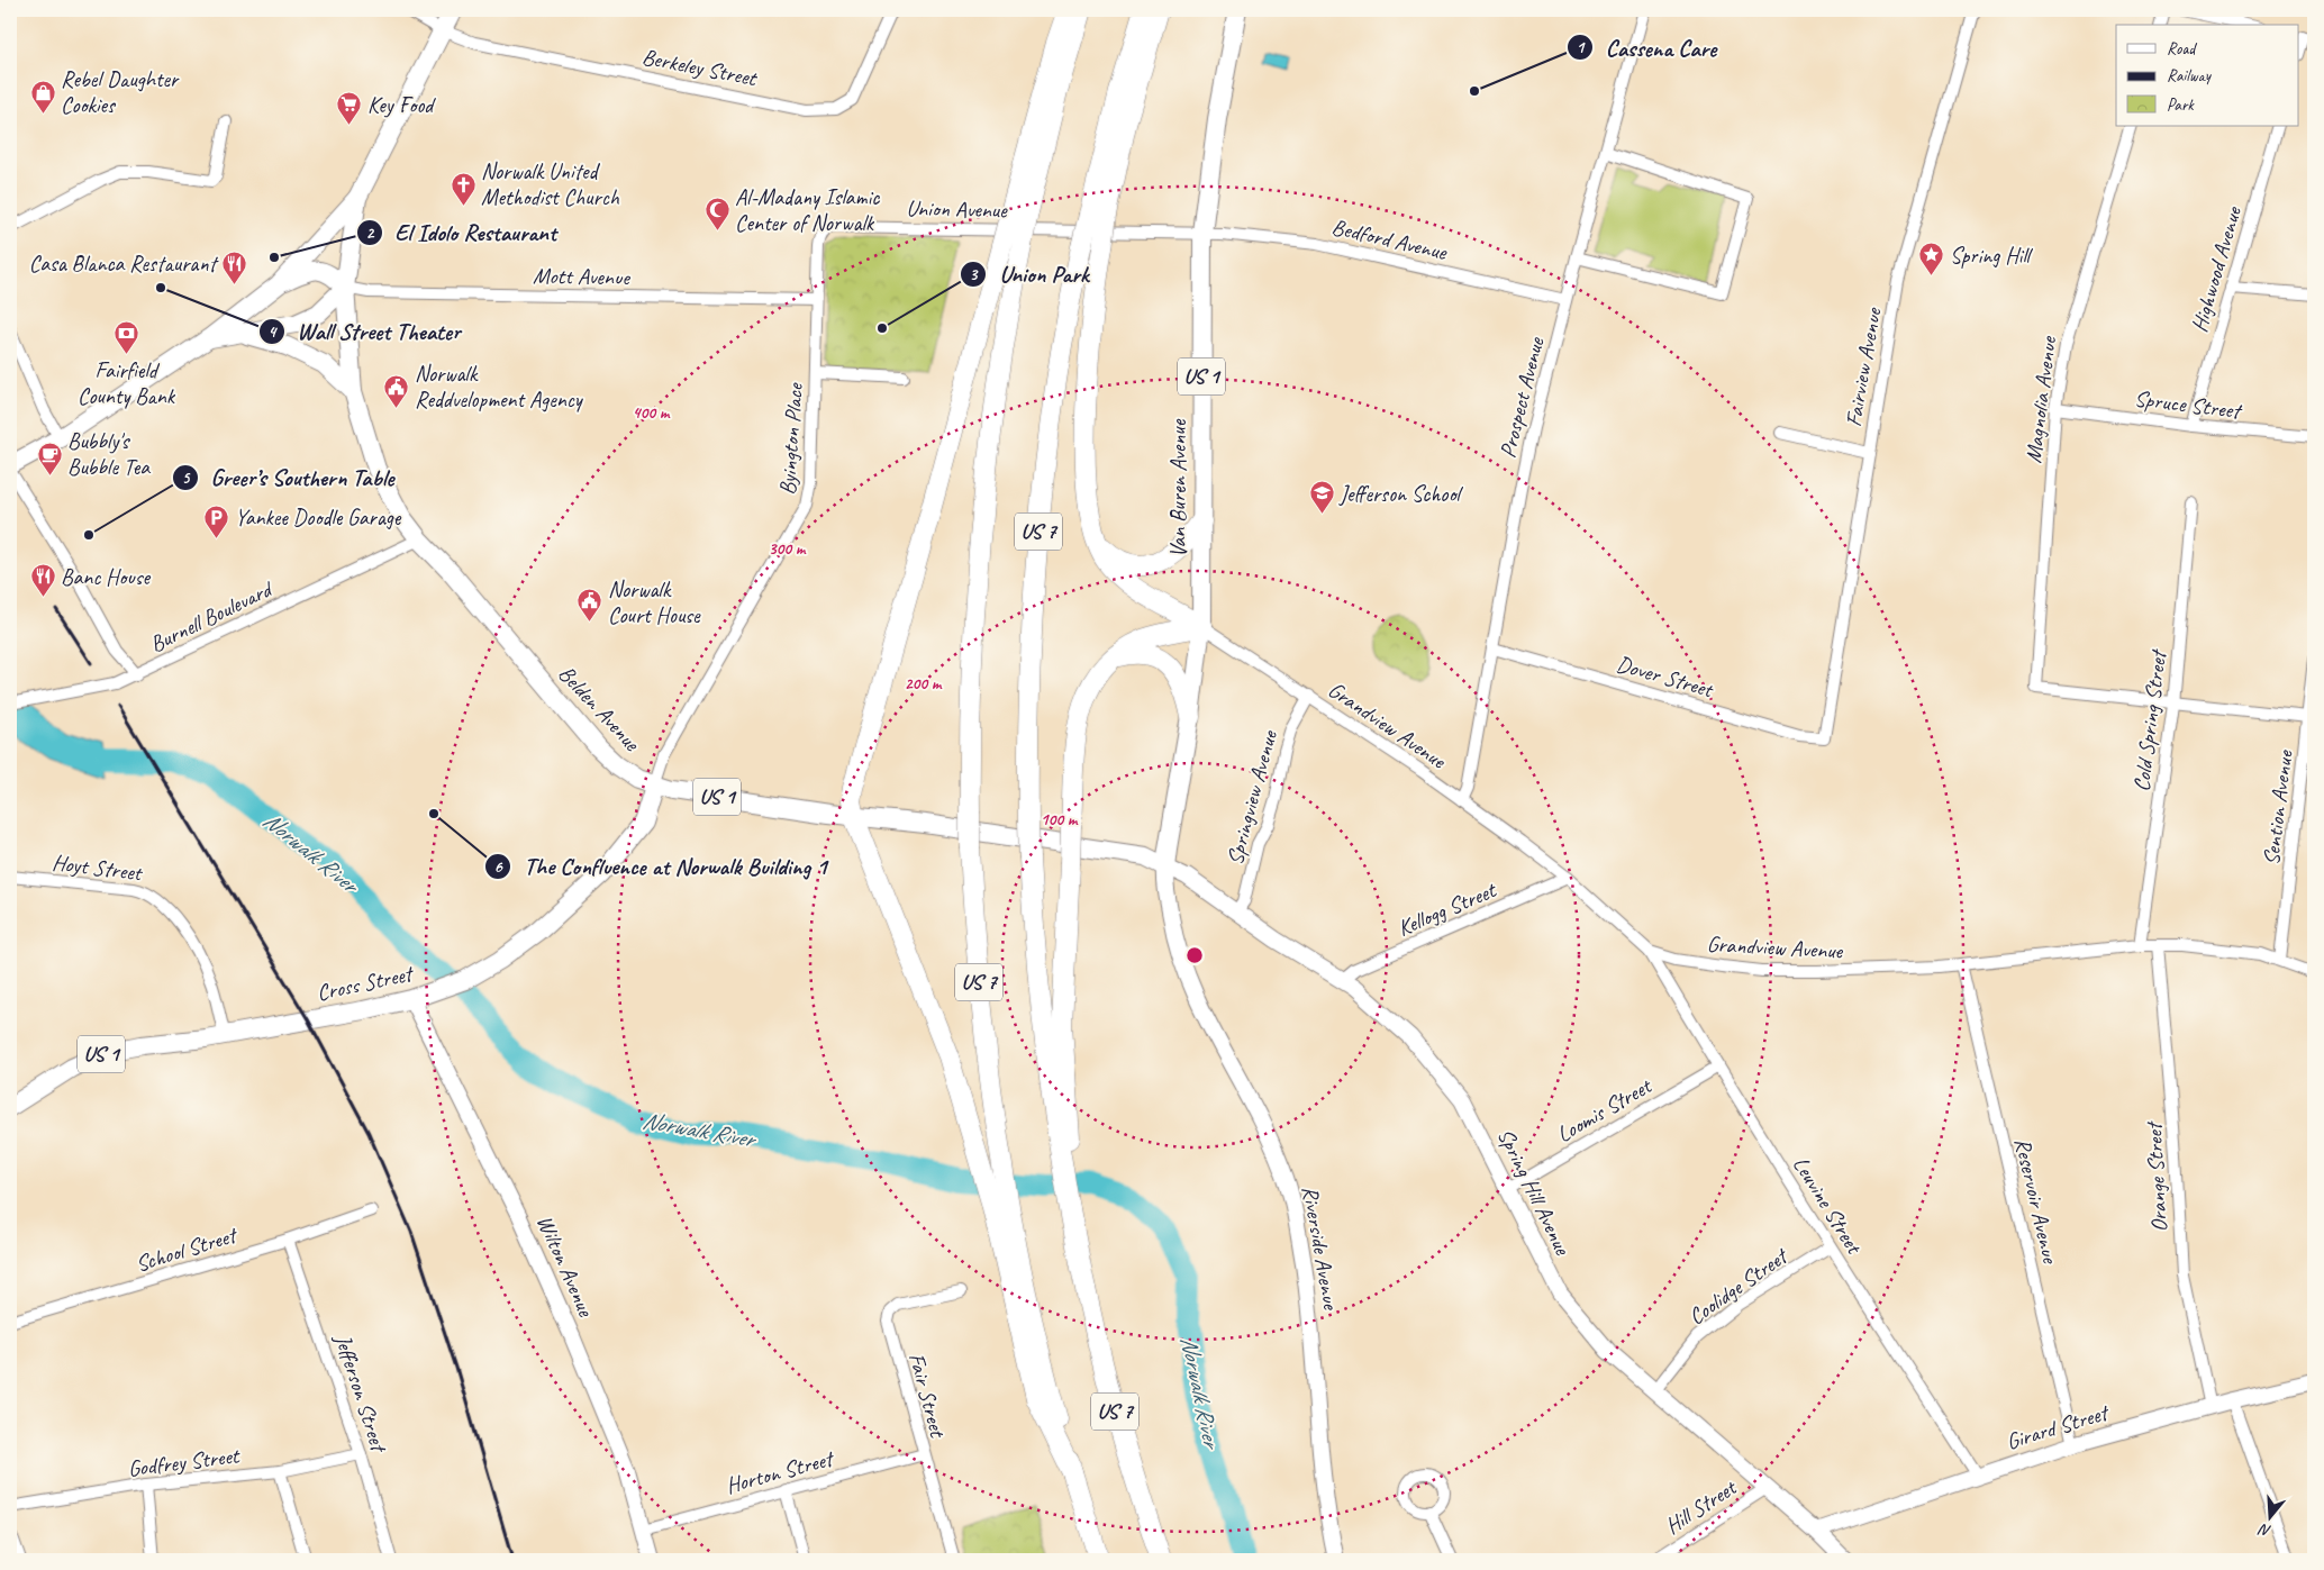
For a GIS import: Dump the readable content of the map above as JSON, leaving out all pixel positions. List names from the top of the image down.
{
  "streets": {
    "highway": ["US 7"],
    "main road": [
      "US 1",
      "Van Buren Avenue",
      "Belden Avenue",
      "Cross Street"
    ],
    "street": [
      "Berkeley Street",
      "Union Avenue",
      "Bedford Avenue",
      "Highwood Avenue",
      "Mott Avenue",
      "Fairview Avenue",
      "Prospect Avenue",
      "Magnolia Avenue",
      "Spruce Street",
      "Byington Place",
      "Burnell Boulevard",
      "Dover Street",
      "Cold Spring Street",
      "Grandview Avenue",
      "Springview Avenue",
      "Sention Avenue",
      "Hoyt Street",
      "Kellogg Street",
      "Loomis Street",
      "Orange Street",
      "Spring Hill Avenue",
      "Reservoir Avenue",
      "Leuvine Street",
      "Riverside Avenue",
      "School Street",
      "Wilton Avenue",
      "Coolidge Street",
      "Jefferson Street",
      "Fair Street",
      "Girard Street",
      "Godfrey Street",
      "Horton Street",
      "Hill Street"
    ]
  },
  "crossings": [
    ["Union Avenue", "Bedford Avenue"],
    ["Union Avenue", "Byington Place"],
    ["Union Avenue", "Van Buren Avenue"],
    ["Bedford Avenue", "Prospect Avenue"],
    ["Bedford Avenue", "Van Buren Avenue"],
    ["Highwood Avenue", "Spruce Street"],
    ["Mott Avenue", "Byington Place"],
    ["Mott Avenue", "Belden Avenue"],
    ["Fairview Avenue", "Dover Street"],
    ["Prospect Avenue", "Dover Street"],
    ["Prospect Avenue", "Grandview Avenue"],
    ["Magnolia Avenue", "Spruce Street"],
    ["Magnolia Avenue", "Cold Spring Street"],
    ["Byington Place", "Belden Avenue"],
    ["Byington Place", "Cross Street"],
    ["Van Buren Avenue", "Belden Avenue"],
    ["Van Buren Avenue", "Grandview Avenue"],
    ["Van Buren Avenue", "Spring Hill Avenue"],
    ["Van Buren Avenue", "Riverside Avenue"],
    ["Burnell Boulevard", "Belden Avenue"],
    ["Belden Avenue", "Cross Street"],
    ["Belden Avenue", "Spring Hill Avenue"],
    ["Belden Avenue", "Riverside Avenue"],
    ["Cold Spring Street", "Grandview Avenue"],
    ["Grandview Avenue", "Springview Avenue"],
    ["Grandview Avenue", "Sention Avenue"],
    ["Grandview Avenue", "Kellogg Street"],
    ["Grandview Avenue", "Orange Street"],
    ["Grandview Avenue", "Reservoir Avenue"],
    ["Grandview Avenue", "Leuvine Street"],
    ["Springview Avenue", "Spring Hill Avenue"],
    ["Hoyt Street", "Cross Street"],
    ["Kellogg Street", "Spring Hill Avenue"],
    ["Cross Street", "Wilton Avenue"],
    ["Loomis Street", "Spring Hill Avenue"],
    ["Loomis Street", "Leuvine Street"],
    ["Orange Street", "Girard Street"],
    ["Spring Hill Avenue", "Riverside Avenue"],
    ["Spring Hill Avenue", "Coolidge Street"],
    ["Spring Hill Avenue", "Girard Street"],
    ["Spring Hill Avenue", "Hill Street"],
    ["Reservoir Avenue", "Girard Street"],
    ["Leuvine Street", "Coolidge Street"],
    ["Leuvine Street", "Girard Street"],
    ["School Street", "Jefferson Street"],
    ["Wilton Avenue", "Horton Street"],
    ["Jefferson Street", "Godfrey Street"],
    ["Fair Street", "Horton Street"]
  ],
  "water": ["Norwalk River"],
  "places": {
    "other": [
      "Cassena Care",
      "El Idolo Restaurant",
      "Wall Street Theater",
      "Union Park",
      "Greer’s Southern Table",
      "The Confluence at Norwalk Building 1"
    ],
    "shop": ["Rebel Daughter Cookies"],
    "supermarket": ["Key Food"],
    "church": ["Norwalk United Methodist Church"],
    "mosque": ["Al-Madany Islamic Center of Norwalk"],
    "place": ["Spring Hill"],
    "restaurant": ["Casa Blanca Restaurant", "Banc House"],
    "bank": ["Fairfield County Bank"],
    "public building": ["Norwalk Reddvelopment Agency", "Norwalk Court House"],
    "cafe": ["Bubbly's Bubble Tea"],
    "school or university": ["Jefferson School"],
    "parking": ["Yankee Doodle Garage"]
  },
  "legend": ["Road", "Railway", "Park"],
  "north": "bottom",
  "rings": [
    "400 m",
    "300 m",
    "200 m",
    "100 m"
  ]
}
